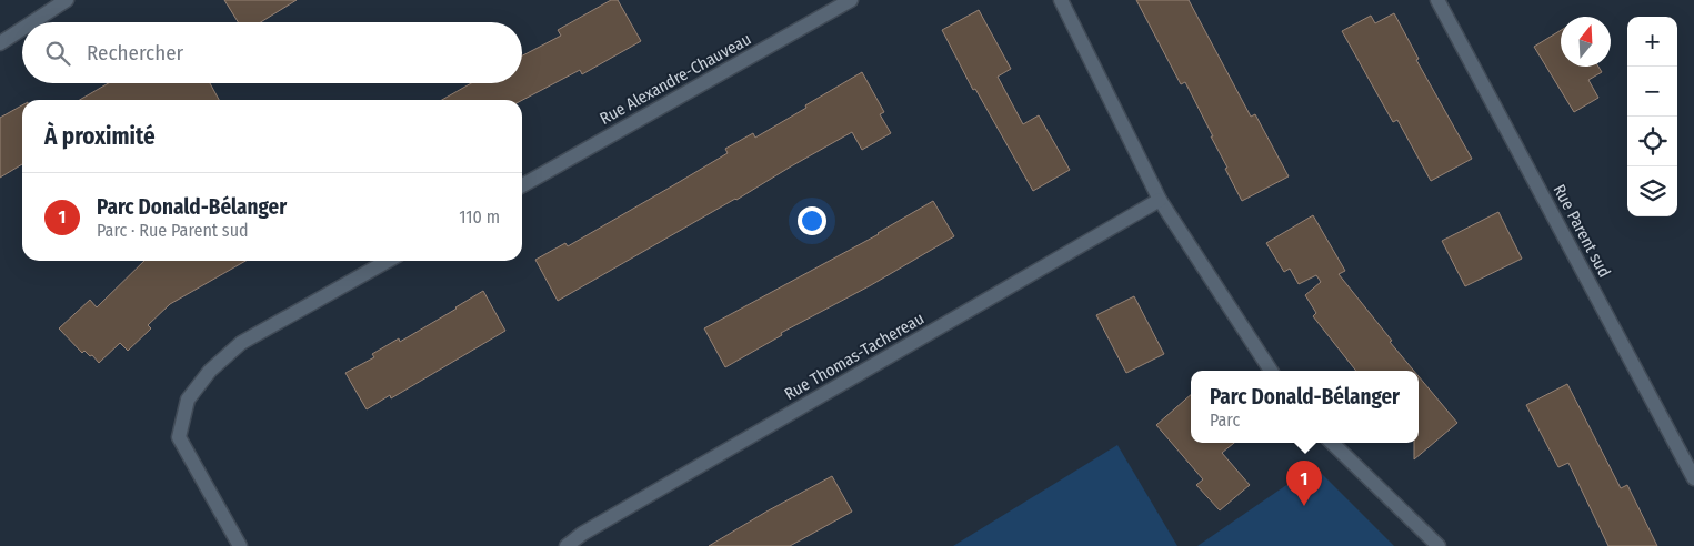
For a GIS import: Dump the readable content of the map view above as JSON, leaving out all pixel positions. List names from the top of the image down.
{
  "streets": {
    "street": ["Rue Alexandre-Chauveau", "Rue Parent sud", "Rue Thomas-Tachereau"]
  },
  "north": "top",
  "page": {
    "map_buttons": ["+", "−"],
    "search": "Rechercher",
    "heading": "À proximité",
    "list": [
      {
        "mark": "1",
        "name": "Parc Donald-Bélanger",
        "note": "Parc · Rue Parent sud",
        "value": "110 m"
      }
    ],
    "popup": ["Parc Donald-Bélanger", "Parc"],
    "pins": "1"
  }
}
